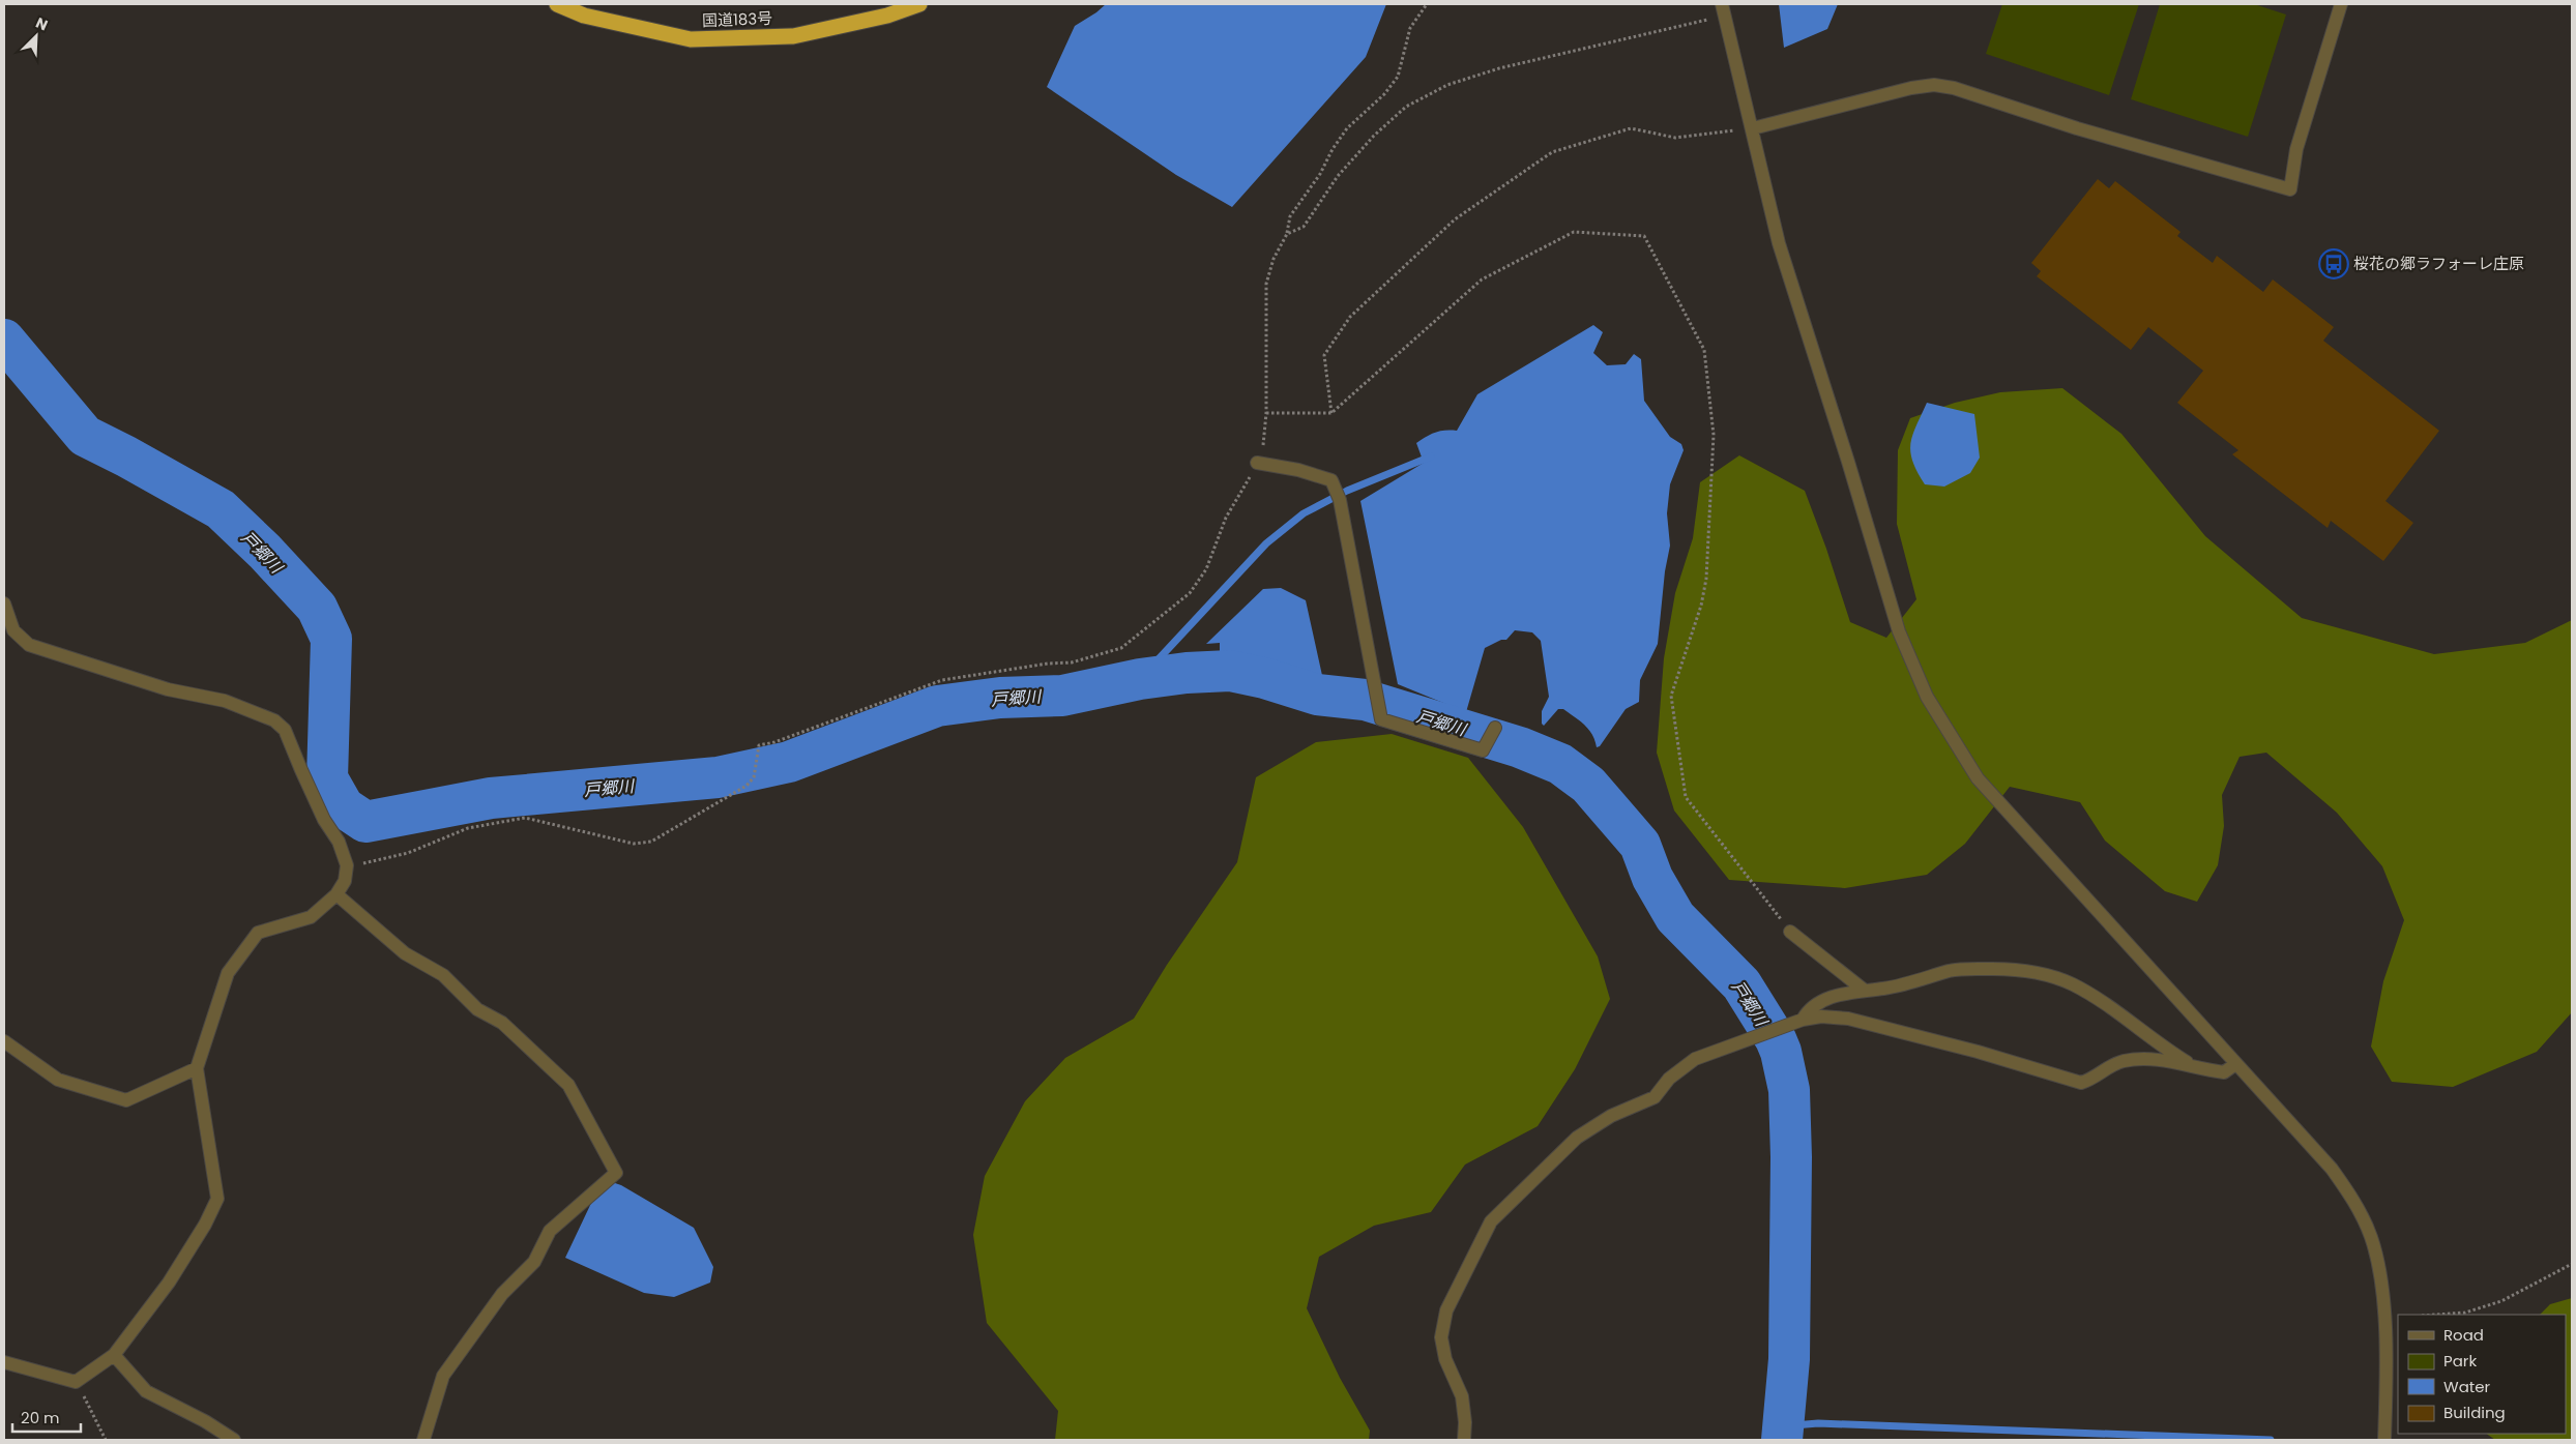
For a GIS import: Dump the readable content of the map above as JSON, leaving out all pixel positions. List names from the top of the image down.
{
  "streets": {
    "highway": ["国道183号"]
  },
  "water": ["戸郷川"],
  "places": {
    "bus stop": ["桜花の郷ラフォーレ庄原"]
  },
  "legend": [
    "Road",
    "Park",
    "Water",
    "Building"
  ],
  "scale_bar": "20 m",
  "north": "top right"
}
